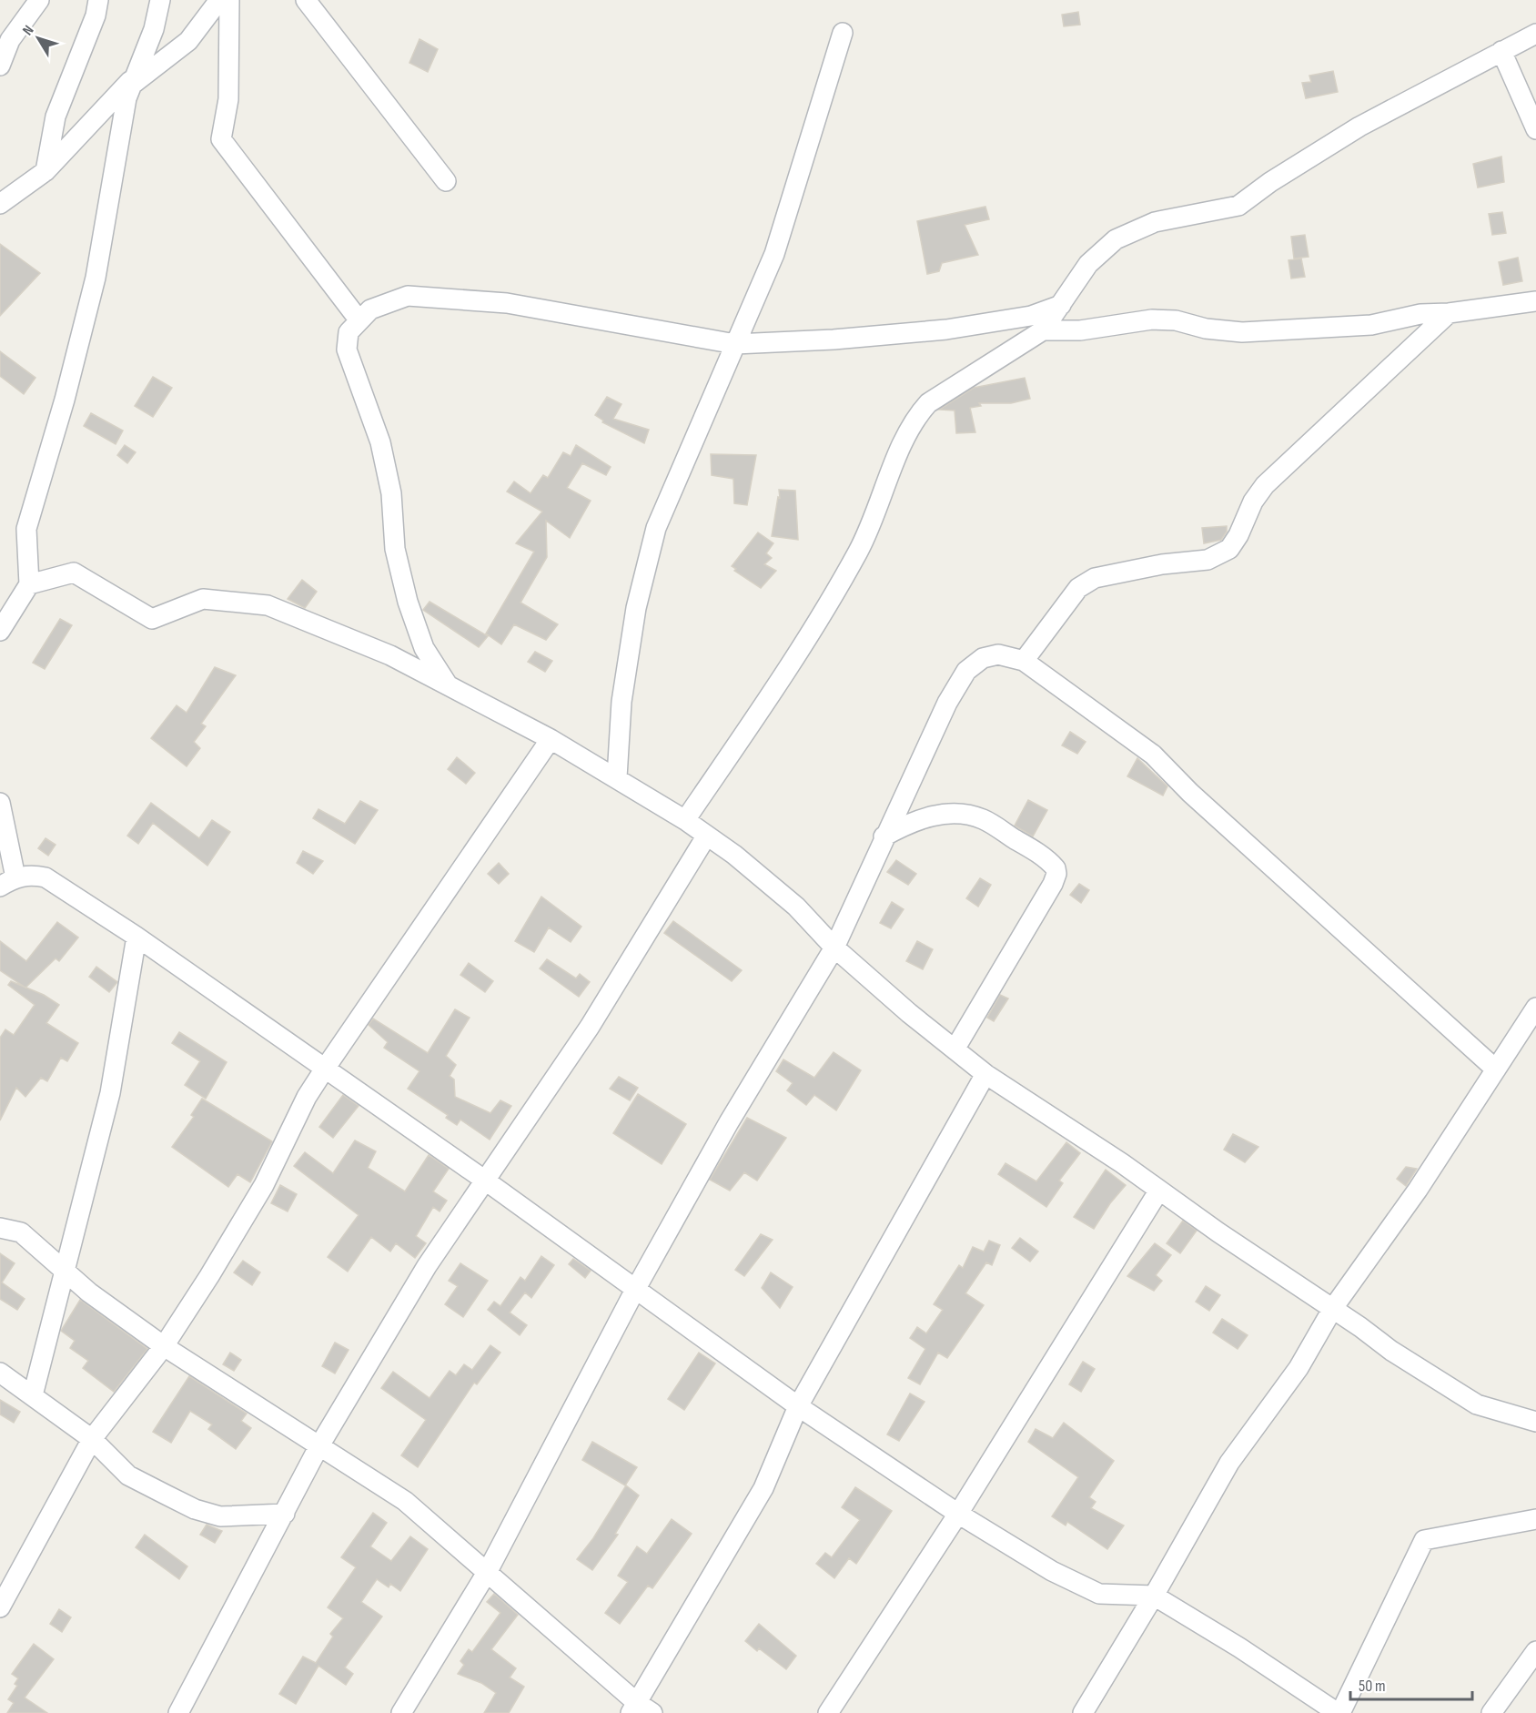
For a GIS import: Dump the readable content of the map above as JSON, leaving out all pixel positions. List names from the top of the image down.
{
  "scale_bar": "50 m",
  "north": "top left"
}
